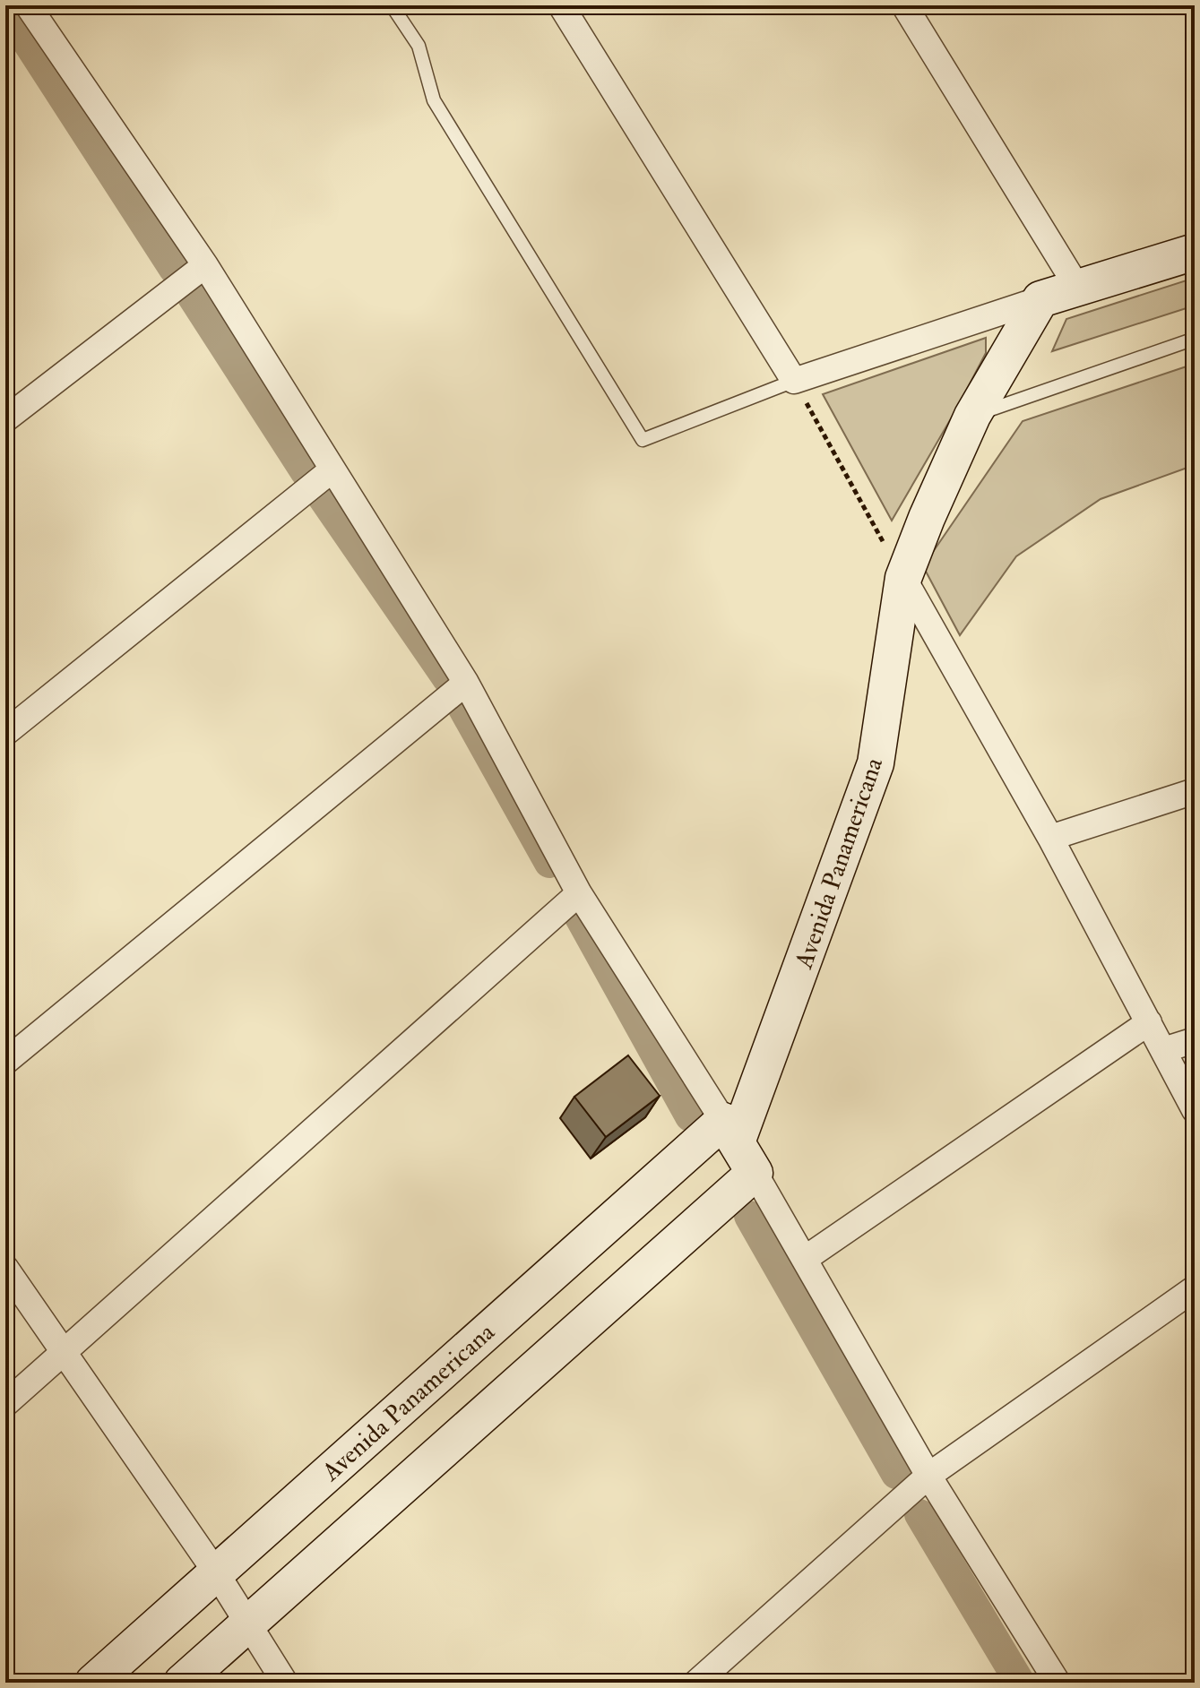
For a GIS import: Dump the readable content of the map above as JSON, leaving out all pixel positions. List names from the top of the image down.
{
  "streets": {
    "main road": ["Avenida Panamericana"]
  }
}
